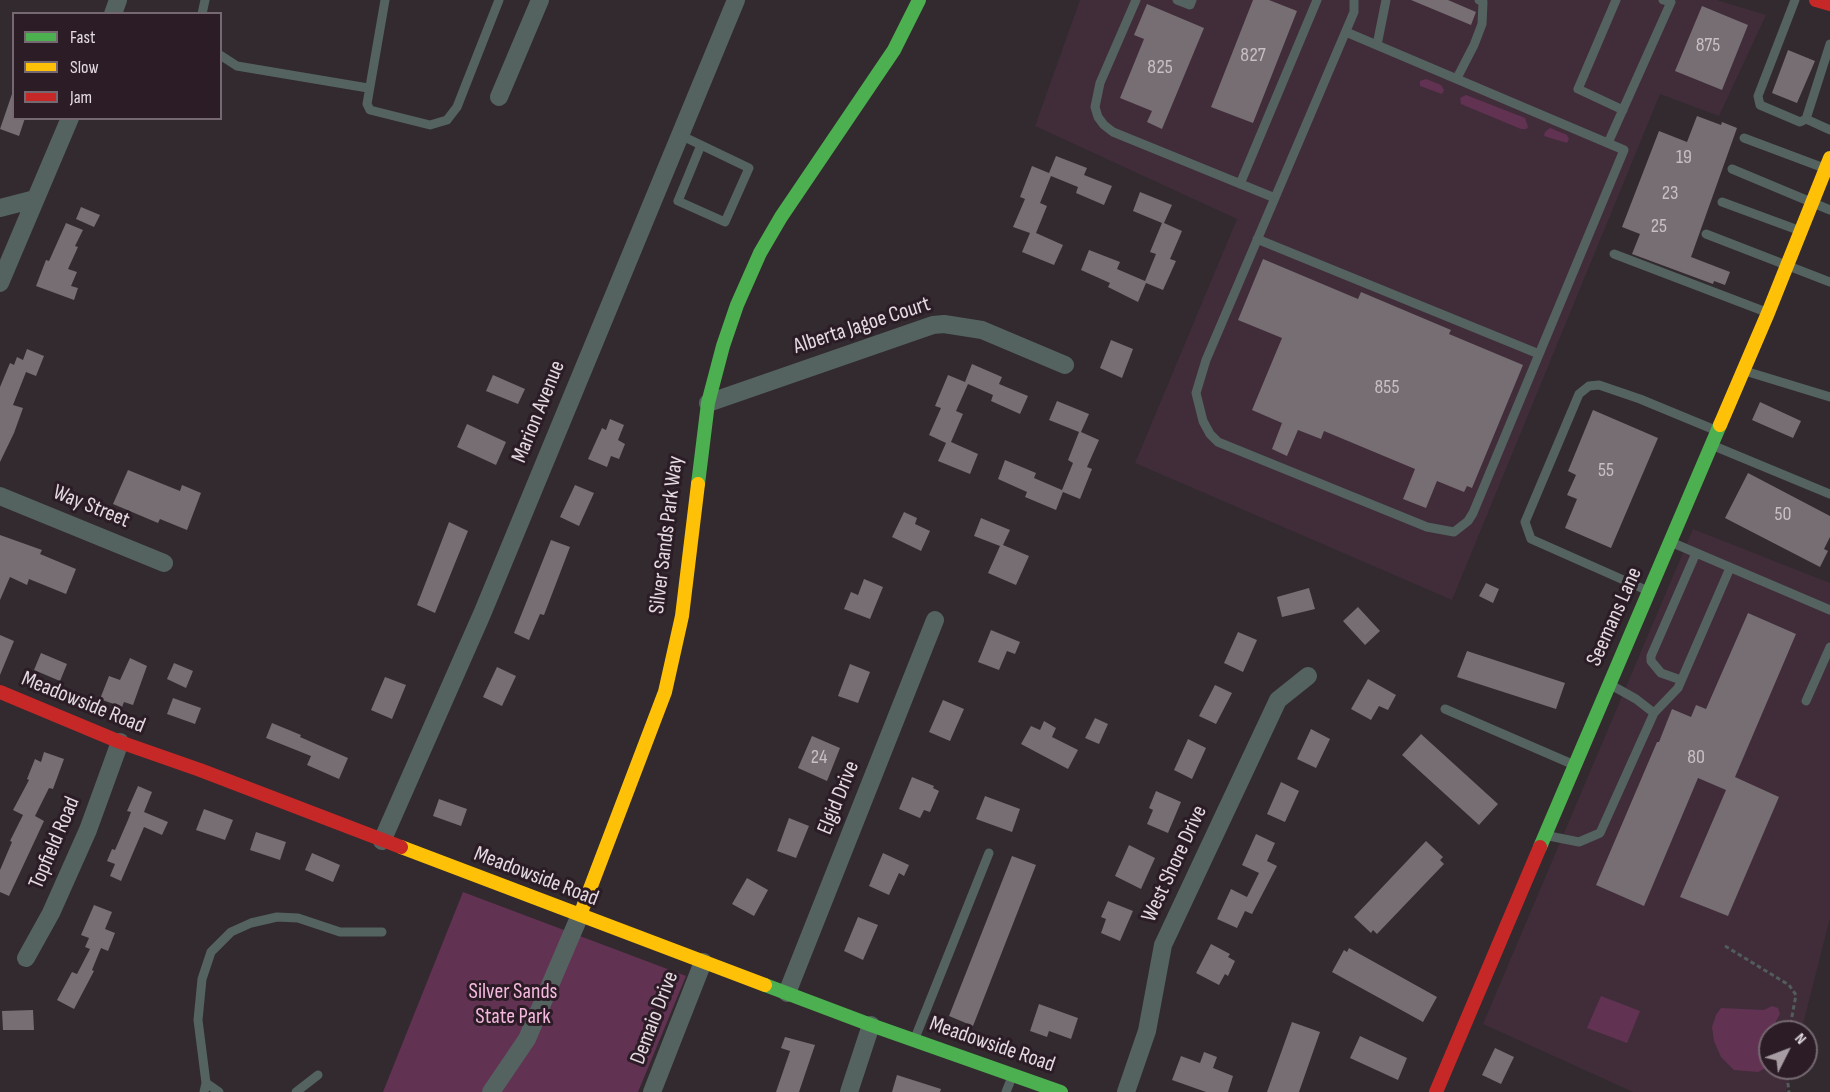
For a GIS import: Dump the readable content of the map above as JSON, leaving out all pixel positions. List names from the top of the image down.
{
  "streets": {
    "street": [
      "Alberta Jagoe Court",
      "Marion Avenue",
      "Way Street",
      "Silver Sands Park Way",
      "Seemans Lane",
      "Meadowside Road",
      "Elgid Drive",
      "Topfield Road",
      "West Shore Drive",
      "Demaio Drive"
    ]
  },
  "crossings": [
    ["Alberta Jagoe Court", "Silver Sands Park Way"],
    ["Marion Avenue", "Meadowside Road"],
    ["Silver Sands Park Way", "Meadowside Road"],
    ["Meadowside Road", "Elgid Drive"],
    ["Meadowside Road", "Topfield Road"],
    ["Meadowside Road", "Demaio Drive"]
  ],
  "parks": ["Silver Sands State Park"],
  "house_numbers": [
    "875",
    "827",
    "825",
    "19",
    "23",
    "25",
    "855",
    "55",
    "50",
    "24",
    "80"
  ],
  "legend": ["Fast", "Slow", "Jam"],
  "north": "top right"
}
